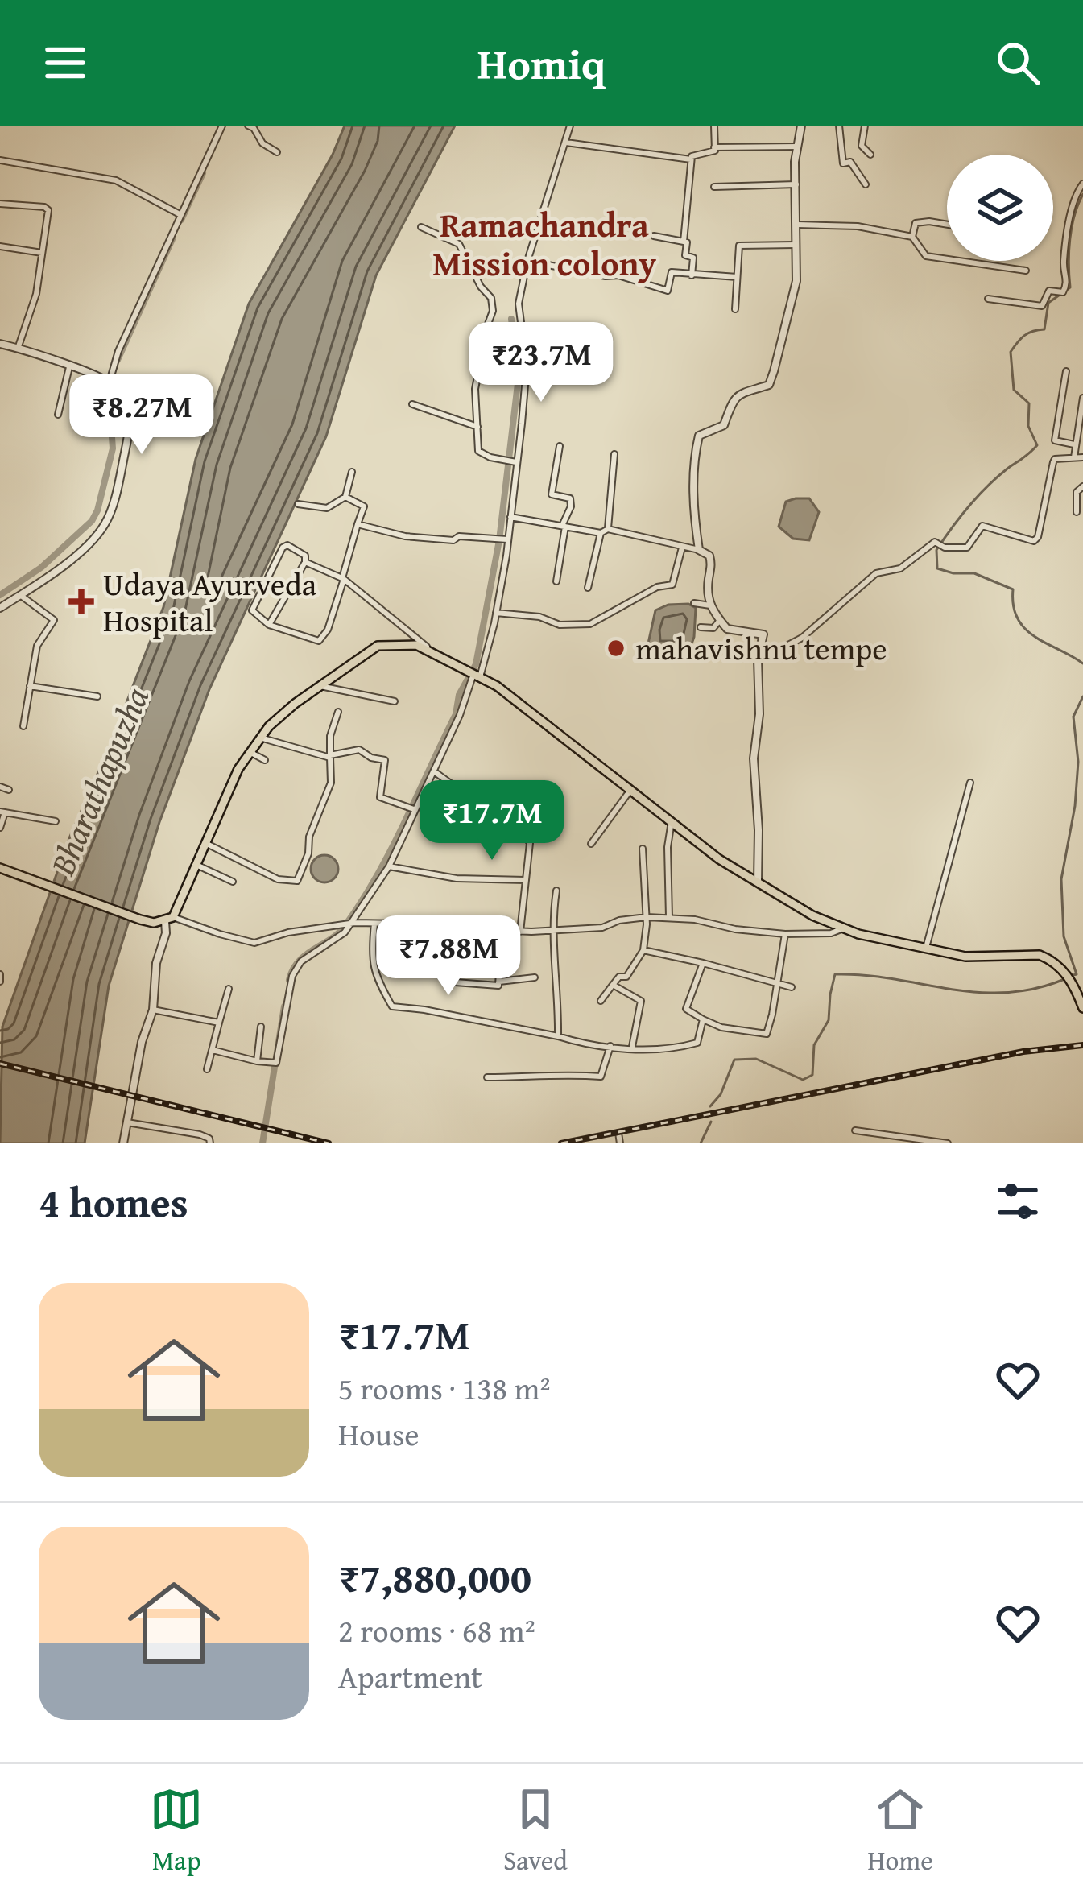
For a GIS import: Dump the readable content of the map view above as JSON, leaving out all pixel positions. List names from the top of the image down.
{
  "districts": ["Ramachandra Mission colony"],
  "water": ["Bharathapuzha"],
  "places": {
    "health": ["Udaya Ayurveda Hospital"],
    "other": ["mahavishnu tempe"]
  },
  "page": {
    "header": "Homiq",
    "price": [
      "₹23.7M",
      "₹8.27M",
      "₹17.7M",
      "₹7.88M"
    ],
    "heading": "4 homes",
    "list": [
      {
        "name": "₹17.7M",
        "note": "5 rooms · 138 m² · House"
      },
      {
        "name": "₹7,880,000",
        "note": "2 rooms · 68 m² · Apartment"
      }
    ],
    "tabs": ["Map", "Saved", "Home"]
  }
}
